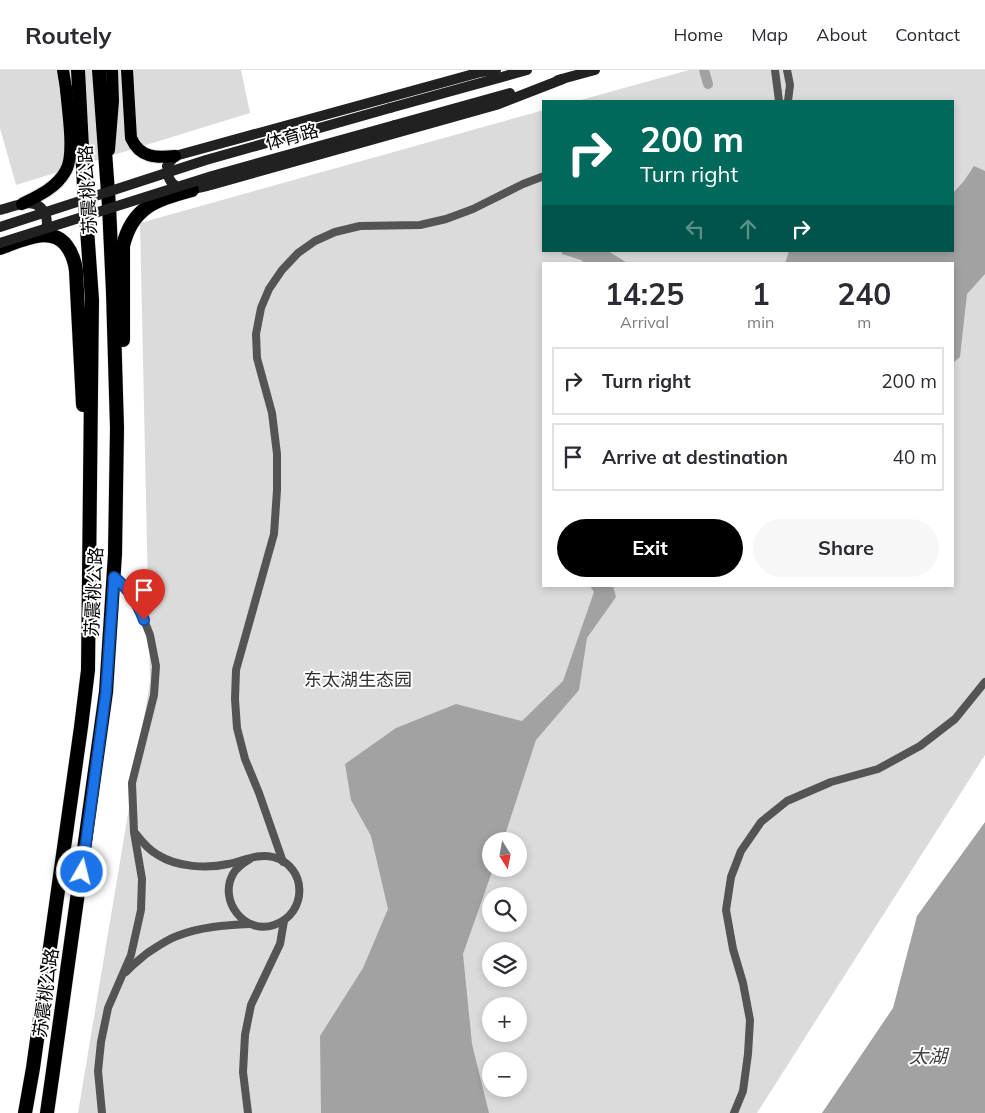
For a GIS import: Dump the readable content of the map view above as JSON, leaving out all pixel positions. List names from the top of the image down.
{
  "streets": {
    "highway": ["苏震桃公路"],
    "main road": ["体育路"]
  },
  "water": ["太湖"],
  "parks": ["东太湖生态园"],
  "north": "bottom",
  "page": {
    "header": "Routely",
    "nav": [
      "Home",
      "Map",
      "About",
      "Contact"
    ],
    "turn": ["200 m", "Turn right"],
    "eta": [
      "14:25",
      "Arrival",
      "1",
      "min",
      "240",
      "m"
    ],
    "list": [
      {
        "name": "Turn right",
        "value": "200 m"
      },
      {
        "name": "Arrive at destination",
        "value": "40 m"
      }
    ],
    "buttons": ["Exit", "Share"],
    "map_buttons": ["+", "−"]
  }
}
